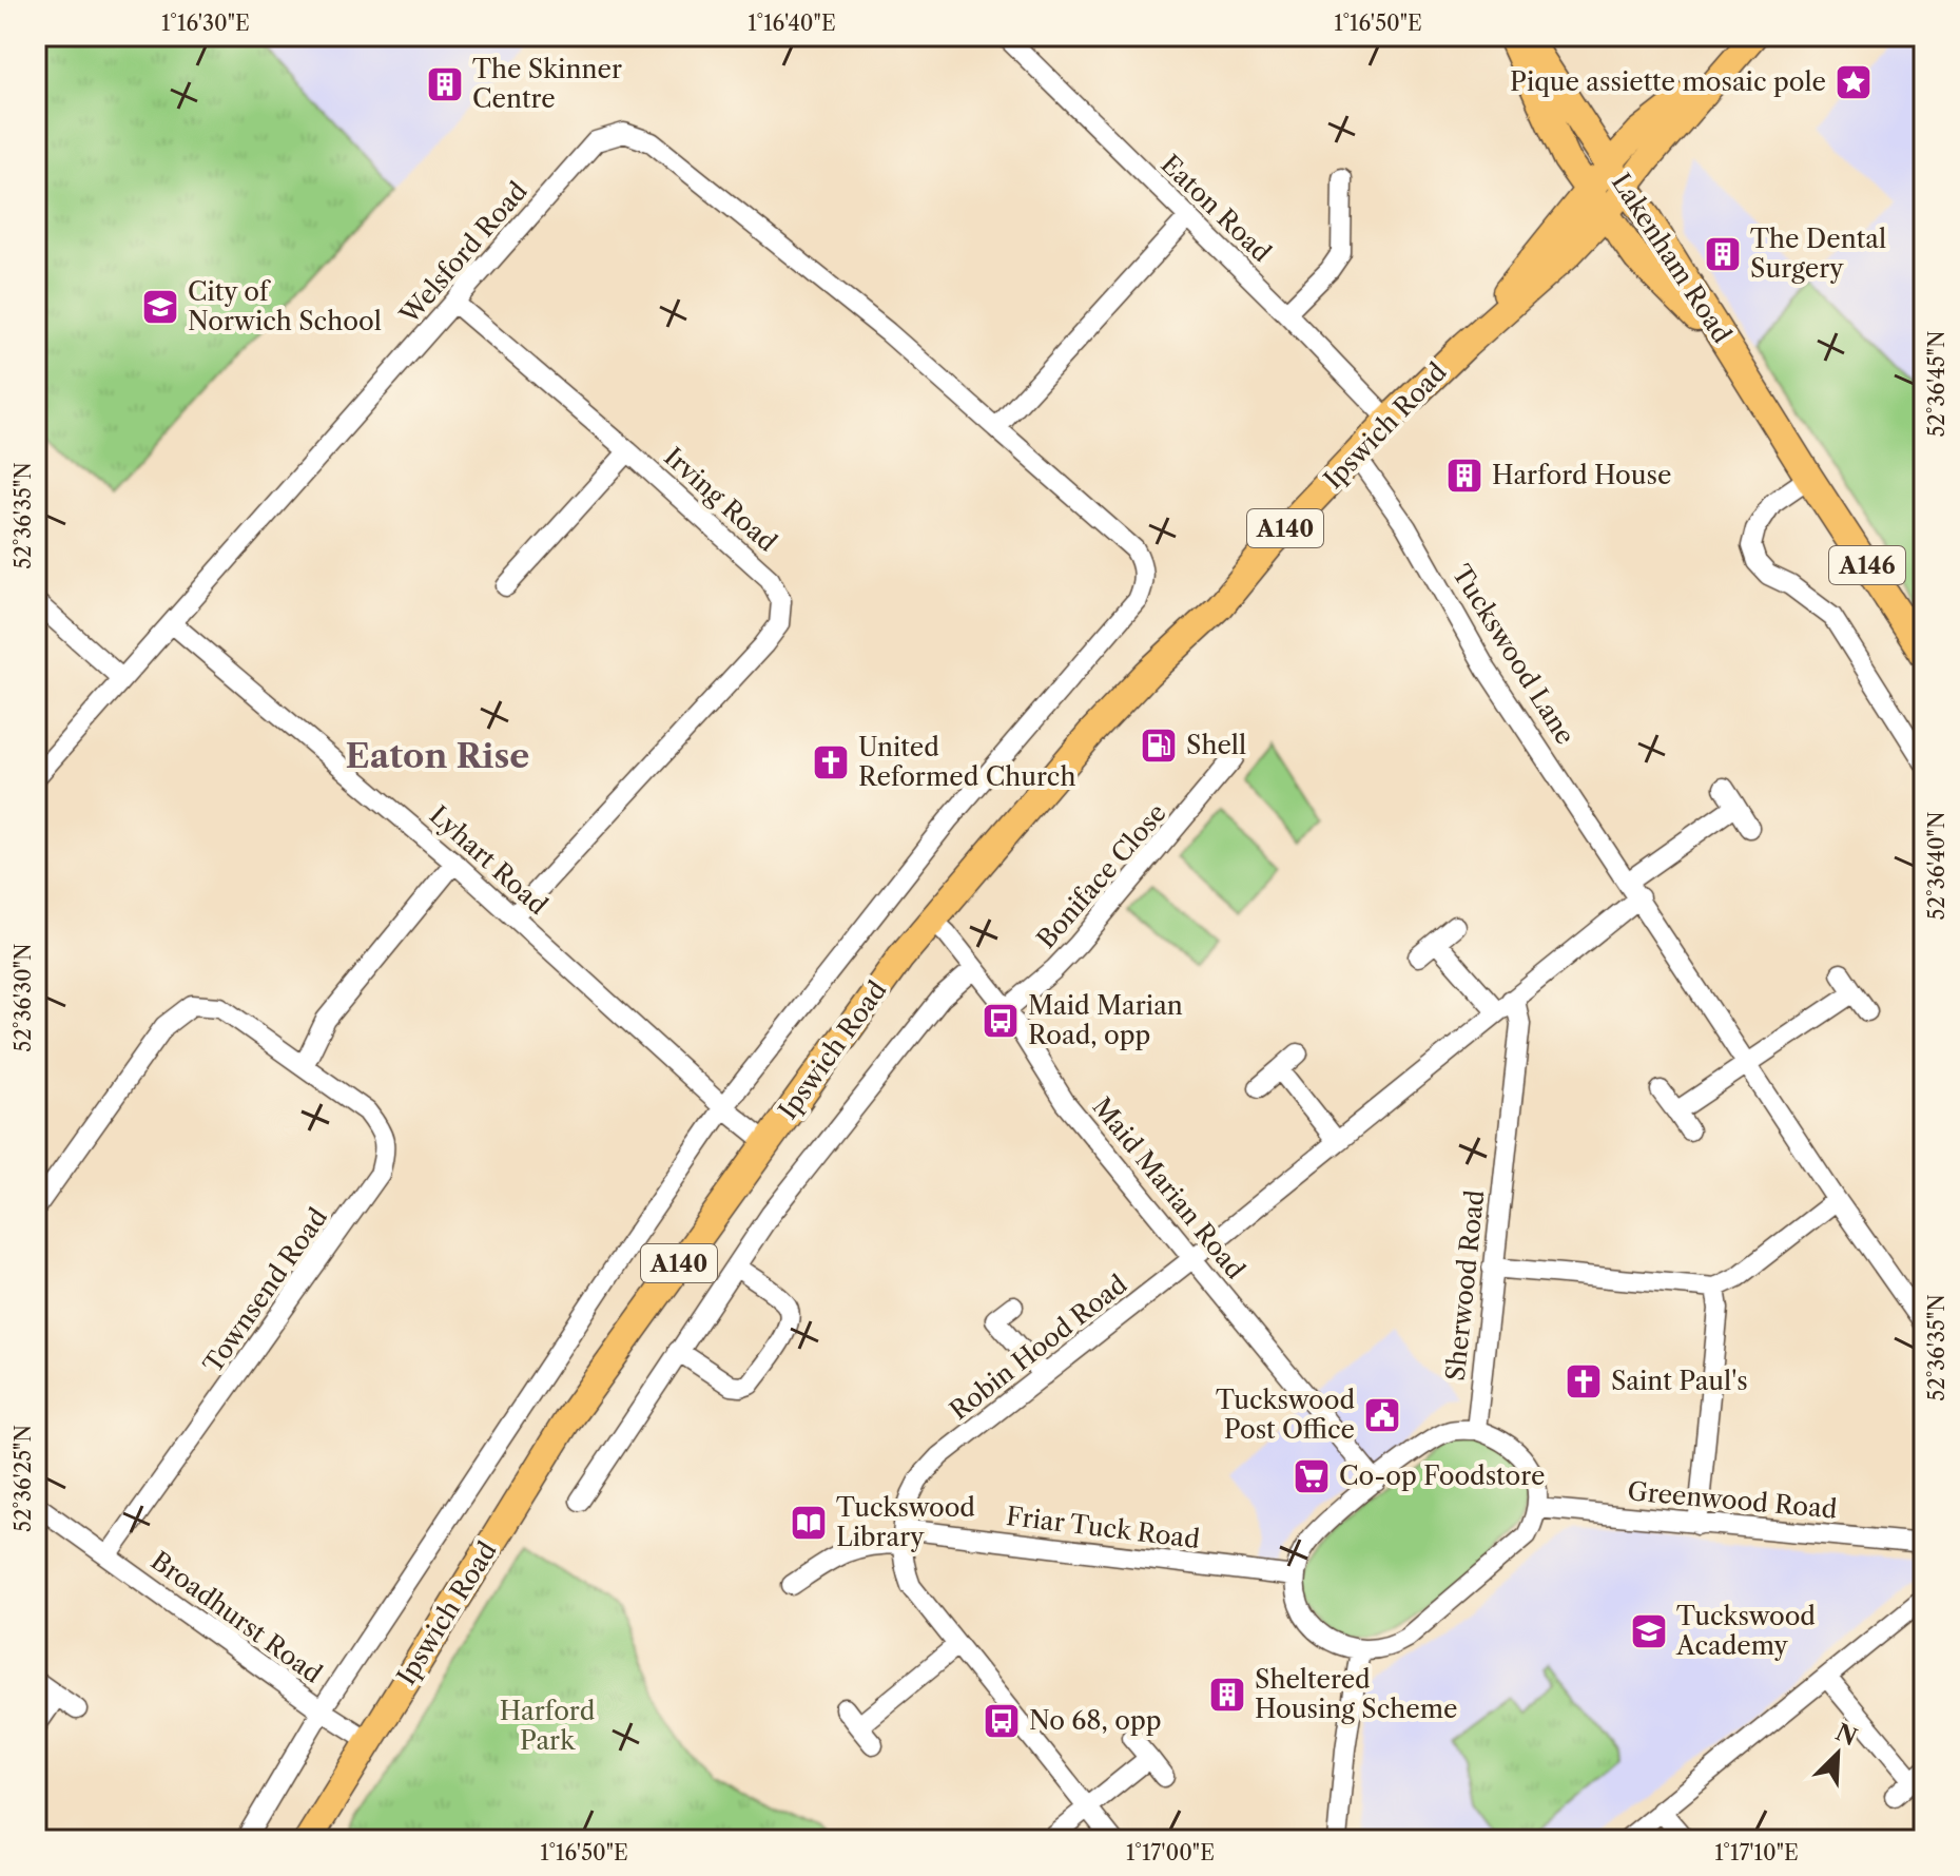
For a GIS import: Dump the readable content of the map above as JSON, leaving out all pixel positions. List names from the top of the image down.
{
  "streets": {
    "highway": [
      "Lakenham Road",
      "Ipswich Road",
      "A140",
      "A146"
    ],
    "street": [
      "Eaton Road",
      "Welsford Road",
      "Irving Road",
      "Tuckswood Lane",
      "Lyhart Road",
      "Boniface Close",
      "Maid Marian Road",
      "Sherwood Road",
      "Townsend Road",
      "Robin Hood Road",
      "Greenwood Road",
      "Friar Tuck Road",
      "Broadhurst Road"
    ]
  },
  "crossings": [
    ["Eaton Road", "Ipswich Road"],
    ["Welsford Road", "Ipswich Road"],
    ["Welsford Road", "Irving Road"],
    ["Welsford Road", "Lyhart Road"],
    ["Lakenham Road", "Ipswich Road"],
    ["Ipswich Road", "Tuckswood Lane"],
    ["Ipswich Road", "Lyhart Road"],
    ["Ipswich Road", "Maid Marian Road"],
    ["Ipswich Road", "Broadhurst Road"],
    ["Irving Road", "Lyhart Road"],
    ["Tuckswood Lane", "Robin Hood Road"],
    ["Boniface Close", "Maid Marian Road"],
    ["Maid Marian Road", "Robin Hood Road"],
    ["Sherwood Road", "Robin Hood Road"],
    ["Townsend Road", "Broadhurst Road"],
    ["Robin Hood Road", "Friar Tuck Road"]
  ],
  "districts": ["Eaton Rise"],
  "parks": ["Harford Park"],
  "places": {
    "place": ["Pique assiette mosaic pole"],
    "building": [
      "The Skinner Centre",
      "The Dental Surgery",
      "Harford House",
      "Sheltered Housing Scheme"
    ],
    "school or university": ["City of Norwich School", "Tuckswood Academy"],
    "fuel station": ["Shell"],
    "church": ["United Reformed Church", "Saint Paul's"],
    "bus stop": ["Maid Marian Road, opp", "No 68, opp"],
    "public building": ["Tuckswood Post Office"],
    "supermarket": ["Co-op Foodstore"],
    "library": ["Tuckswood Library"]
  },
  "north": "top right",
  "coordinates": [
    "1°16'30\"E",
    "1°16'40\"E",
    "1°16'50\"E",
    "52°36'45\"N",
    "52°36'35\"N",
    "52°36'40\"N",
    "52°36'30\"N",
    "52°36'25\"N",
    "1°17'00\"E",
    "1°17'10\"E"
  ]
}
